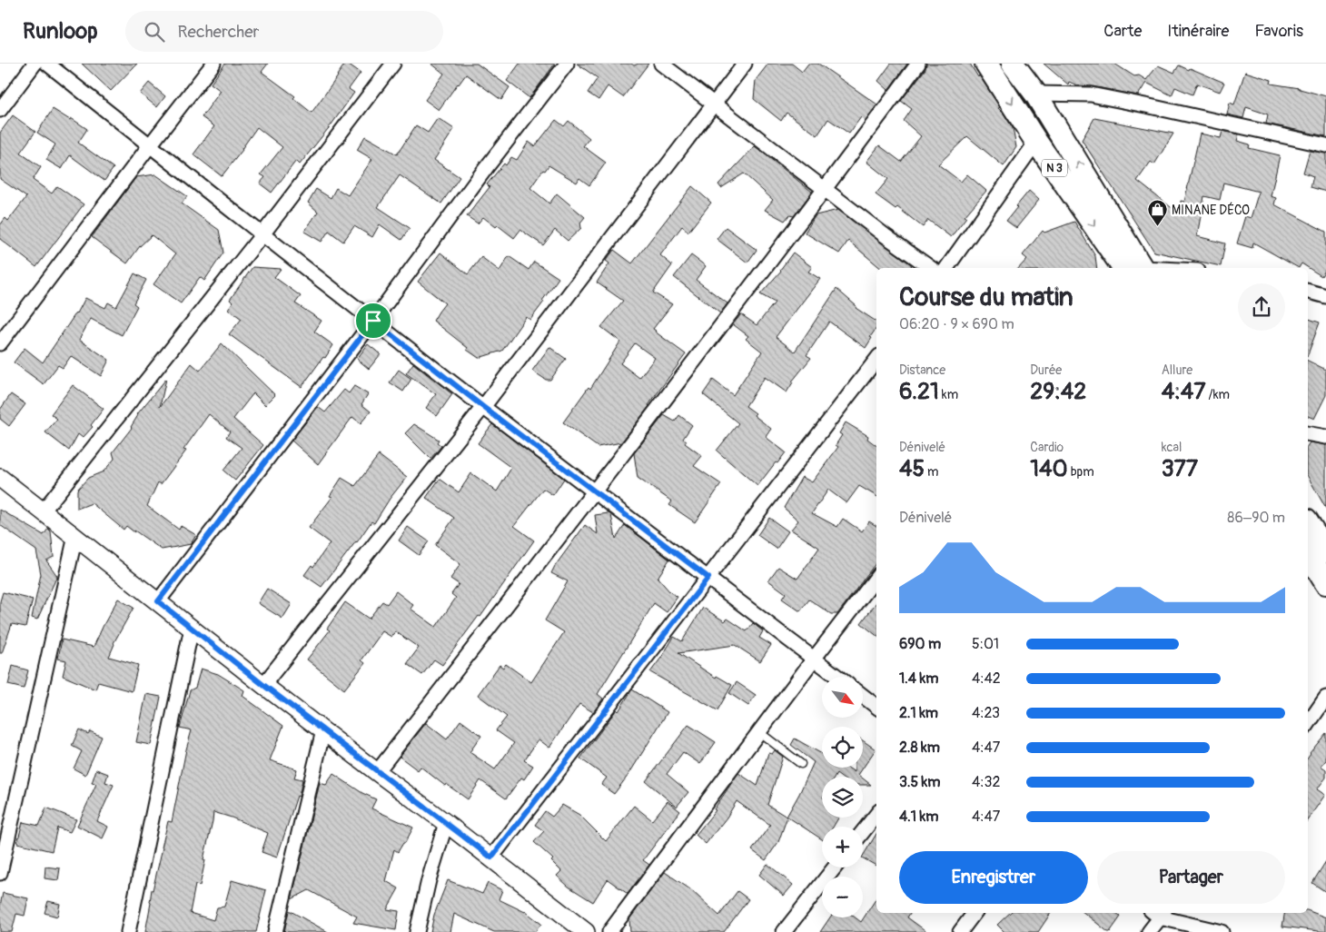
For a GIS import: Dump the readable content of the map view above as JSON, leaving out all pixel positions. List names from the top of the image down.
{
  "streets": {
    "main road": ["N 3"]
  },
  "places": {
    "shop": ["MINANE DÉCO"]
  },
  "north": "bottom right",
  "page": {
    "header": "Runloop",
    "search": "Rechercher",
    "nav": ["Carte", "Itinéraire", "Favoris"],
    "heading": ["Course du matin", "06:20 · 9 × 690 m"],
    "stats": [
      ["Distance", "6.21 km"],
      ["Durée", "29:42"],
      ["Allure", "4:47 /km"],
      ["Dénivelé", "45 m"],
      ["Cardio", "140 bpm"],
      ["kcal", "377"]
    ],
    "chart": ["Dénivelé", "86–90 m"],
    "list": [
      {
        "name": "690 m",
        "note": "5:01"
      },
      {
        "name": "1.4 km",
        "note": "4:42"
      },
      {
        "name": "2.1 km",
        "note": "4:23"
      },
      {
        "name": "2.8 km",
        "note": "4:47"
      },
      {
        "name": "3.5 km",
        "note": "4:32"
      },
      {
        "name": "4.1 km",
        "note": "4:47"
      }
    ],
    "map_buttons": ["+", "−"],
    "buttons": ["Enregistrer", "Partager"]
  }
}
